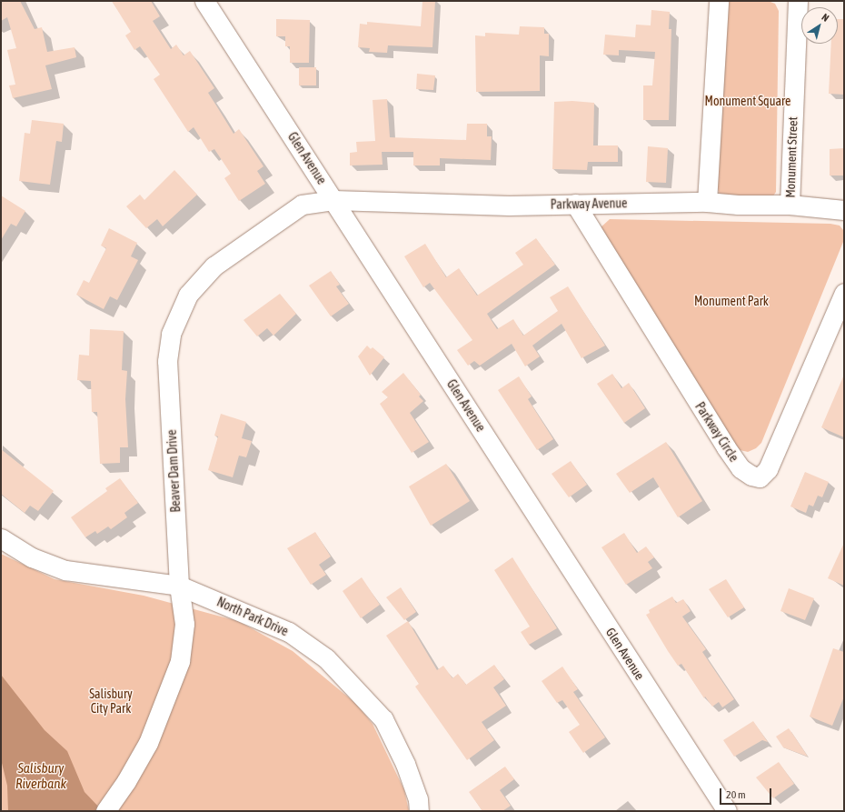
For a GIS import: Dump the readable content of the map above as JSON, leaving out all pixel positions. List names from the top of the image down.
{
  "streets": {
    "street": [
      "Monument Street",
      "Glen Avenue",
      "Parkway Avenue",
      "Parkway Circle",
      "Beaver Dam Drive",
      "North Park Drive"
    ]
  },
  "crossings": [
    ["Monument Street", "Parkway Avenue"],
    ["Glen Avenue", "Parkway Avenue"],
    ["Glen Avenue", "Beaver Dam Drive"],
    ["Parkway Avenue", "Parkway Circle"],
    ["Parkway Avenue", "Beaver Dam Drive"],
    ["Beaver Dam Drive", "North Park Drive"]
  ],
  "water": ["Salisbury Riverbank"],
  "parks": ["Monument Square", "Monument Park", "Salisbury City Park"],
  "scale_bar": "20 m",
  "north": "top right"
}
